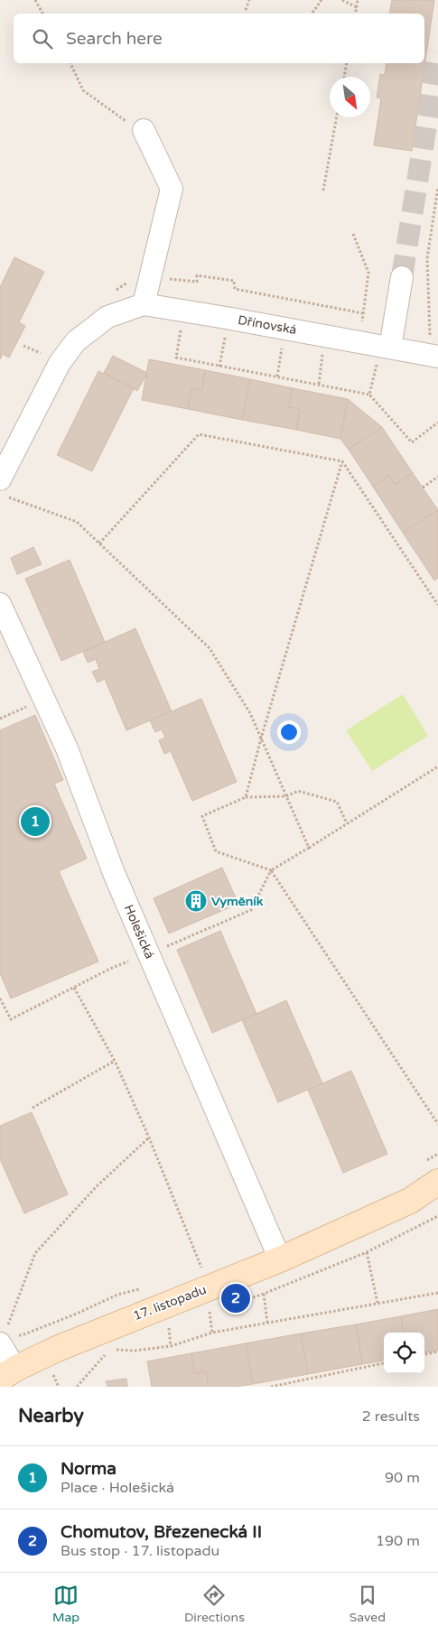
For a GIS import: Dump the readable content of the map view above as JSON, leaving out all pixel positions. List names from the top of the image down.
{
  "streets": {
    "street": ["Dřínovská", "Holešická", "17. listopadu"]
  },
  "crossings": [
    ["Holešická", "17. listopadu"]
  ],
  "places": {
    "building": ["Vyměník"]
  },
  "north": "bottom right",
  "page": {
    "search": "Search here",
    "pins": ["1", "2"],
    "heading": ["Nearby", "2 results"],
    "list": [
      {
        "mark": "1",
        "name": "Norma",
        "note": "Place · Holešická",
        "value": "90 m"
      },
      {
        "mark": "2",
        "name": "Chomutov, Březenecká II",
        "note": "Bus stop · 17. listopadu",
        "value": "190 m"
      }
    ],
    "nav": ["Map", "Directions", "Saved"]
  }
}
